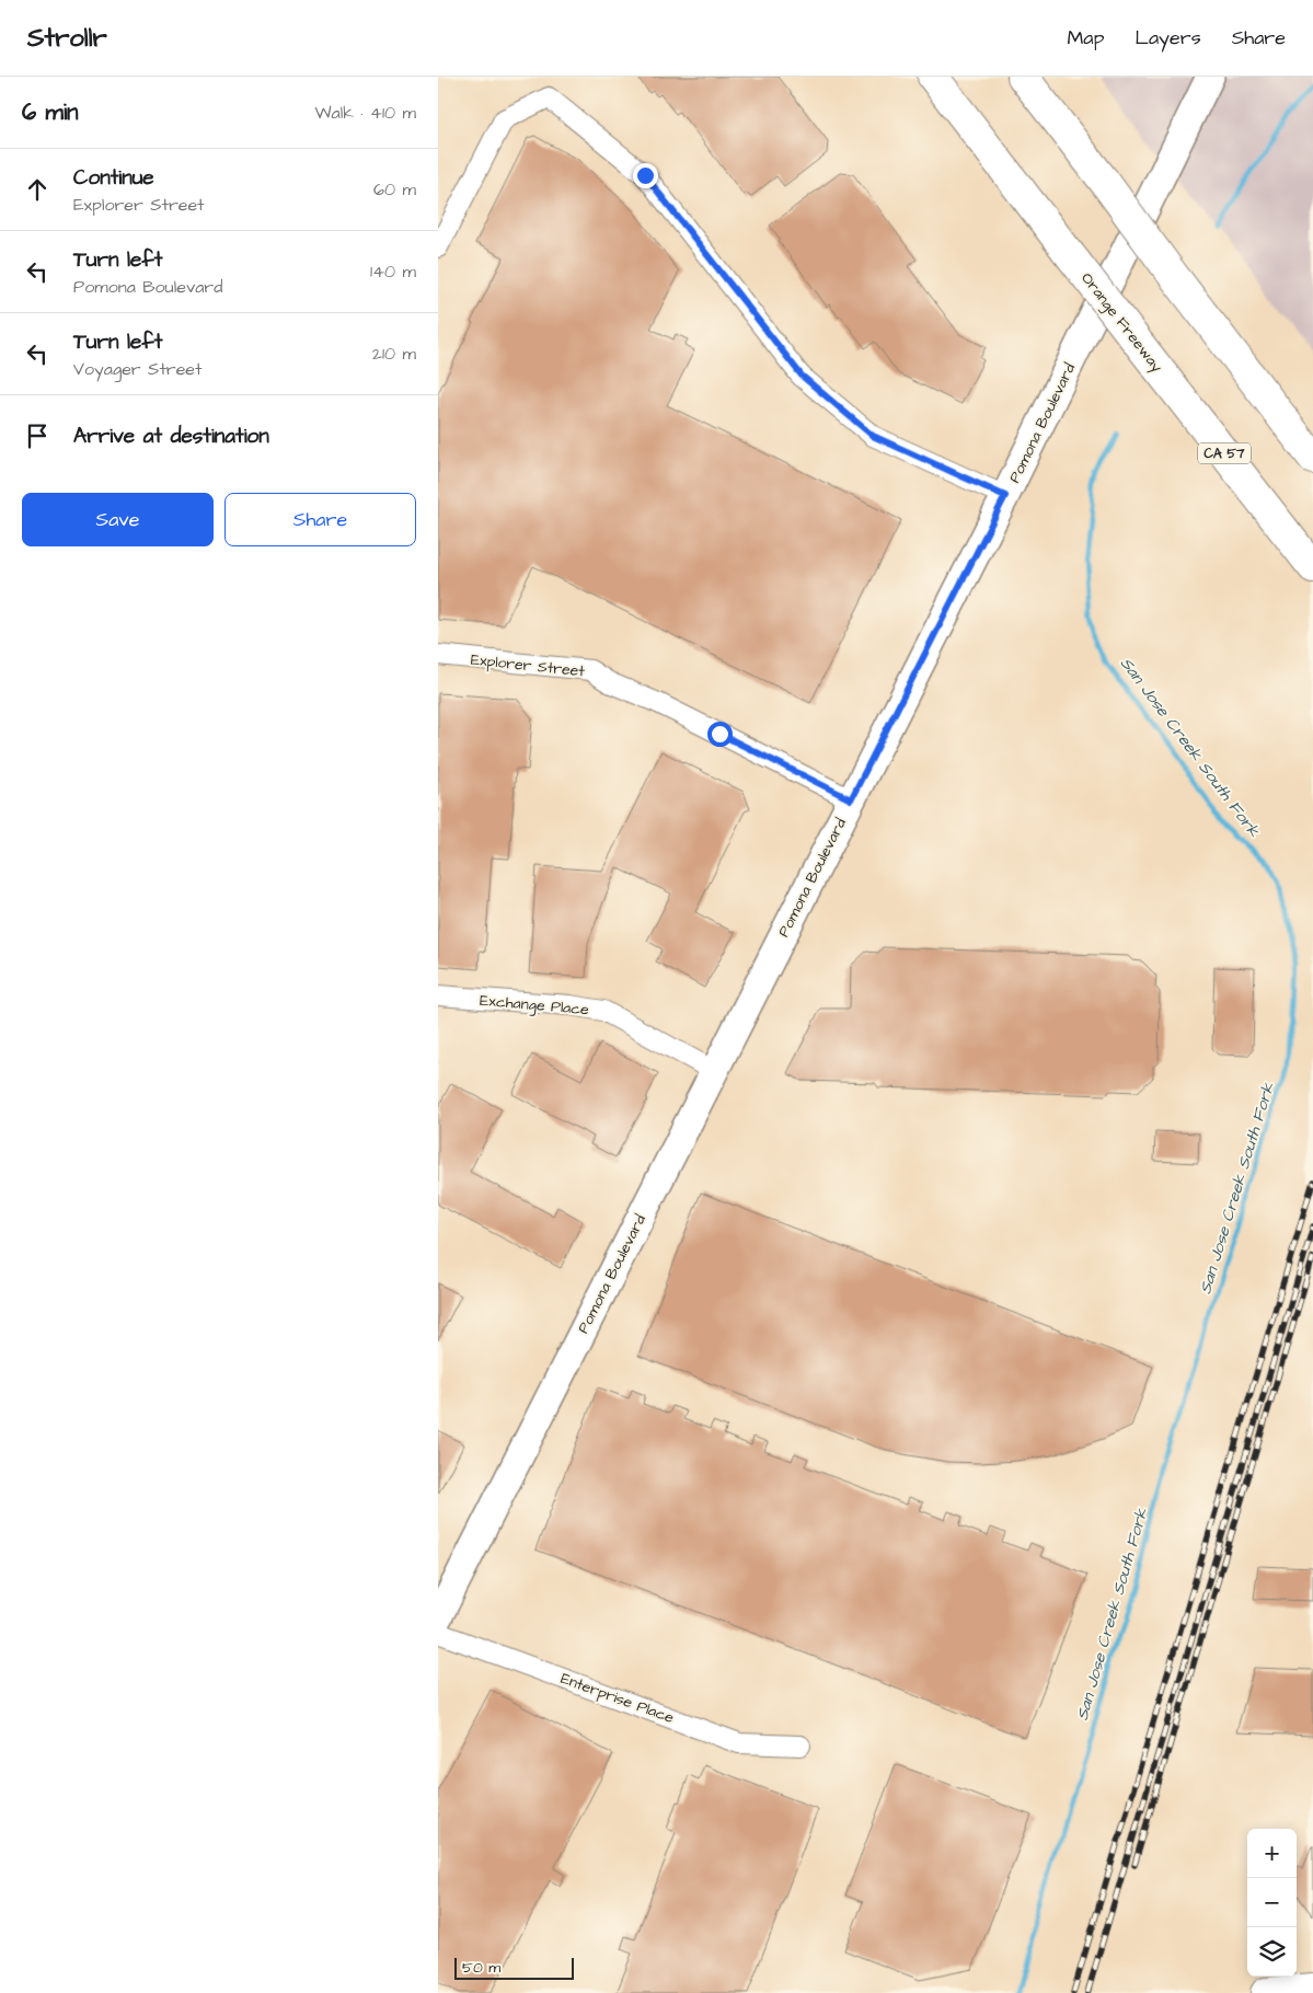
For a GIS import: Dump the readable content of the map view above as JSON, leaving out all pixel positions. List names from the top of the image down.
{
  "streets": {
    "main road": ["Orange Freeway", "CA 57"],
    "street": [
      "Pomona Boulevard",
      "Explorer Street",
      "Exchange Place",
      "Enterprise Place"
    ]
  },
  "crossings": [
    ["Pomona Boulevard", "Explorer Street"],
    ["Pomona Boulevard", "Exchange Place"]
  ],
  "water": ["San Jose Creek South Fork"],
  "scale_bar": "50 m",
  "page": {
    "header": "Strollr",
    "nav": ["Map", "Layers", "Share"],
    "heading": ["6 min", "Walk · 410 m"],
    "list": [
      ["Continue", "Explorer Street", "60 m"],
      ["Turn left", "Pomona Boulevard", "140 m"],
      ["Turn left", "Voyager Street", "210 m"],
      "Arrive at destination"
    ],
    "buttons": ["Save", "Share"],
    "map_buttons": ["+", "−"],
    "scale": "50 m"
  }
}
